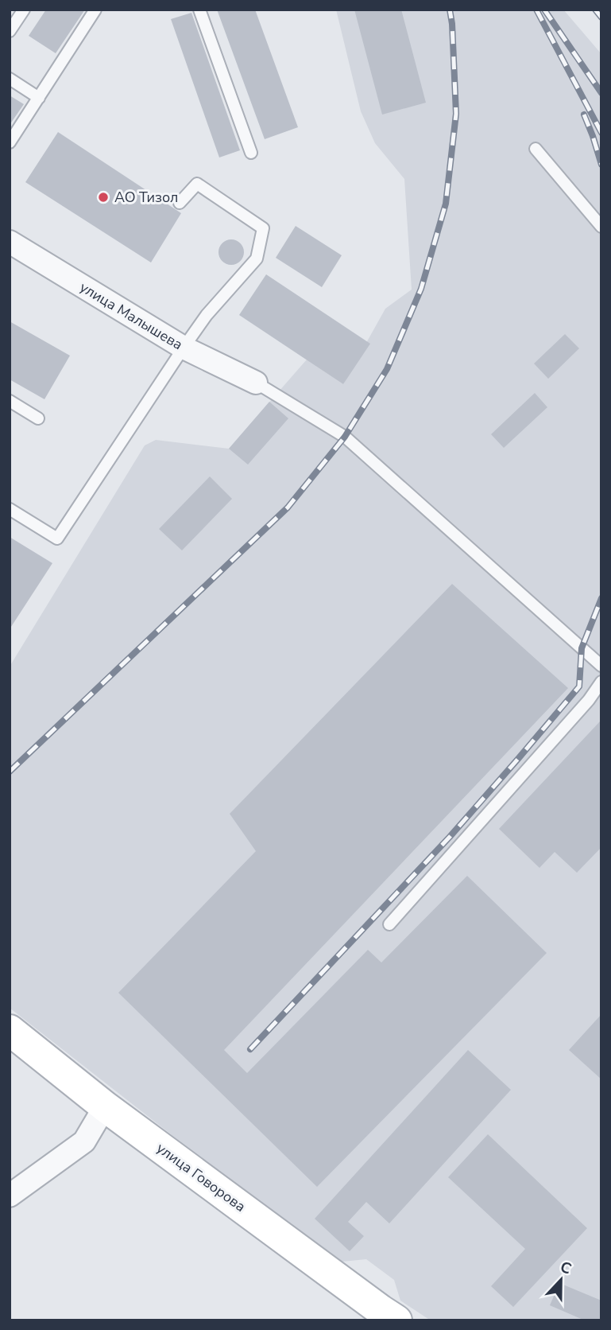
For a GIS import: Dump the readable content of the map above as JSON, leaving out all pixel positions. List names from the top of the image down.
{
  "streets": {
    "main road": ["улица Говорова"],
    "street": ["улица Малышева"]
  },
  "places": ["АО Тизол"],
  "north": "top"
}
